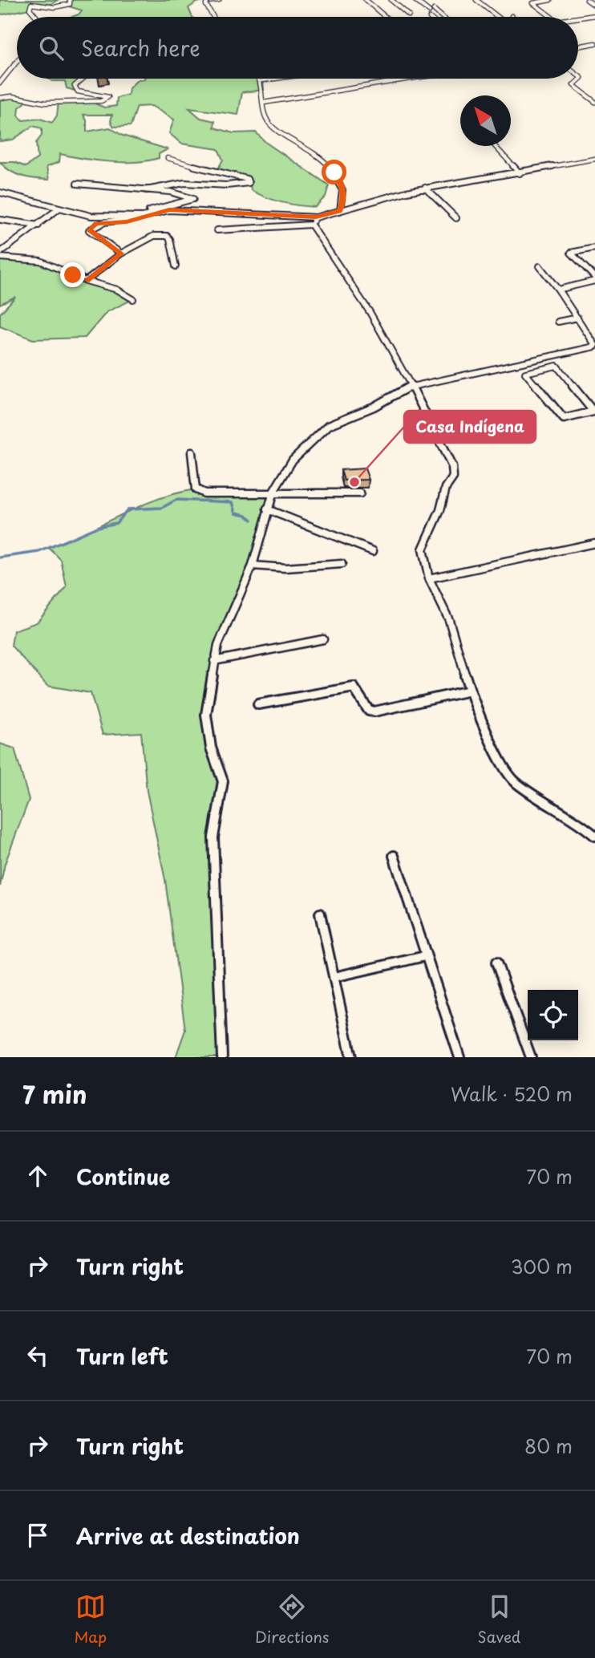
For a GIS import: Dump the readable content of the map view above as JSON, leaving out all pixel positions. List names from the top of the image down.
{
  "places": ["Casa Indígena"],
  "north": "top left",
  "page": {
    "search": "Search here",
    "heading": ["7 min", "Walk · 520 m"],
    "list": [
      ["Continue", "70 m"],
      ["Turn right", "300 m"],
      ["Turn left", "70 m"],
      ["Turn right", "80 m"],
      "Arrive at destination"
    ],
    "nav": ["Map", "Directions", "Saved"]
  }
}
